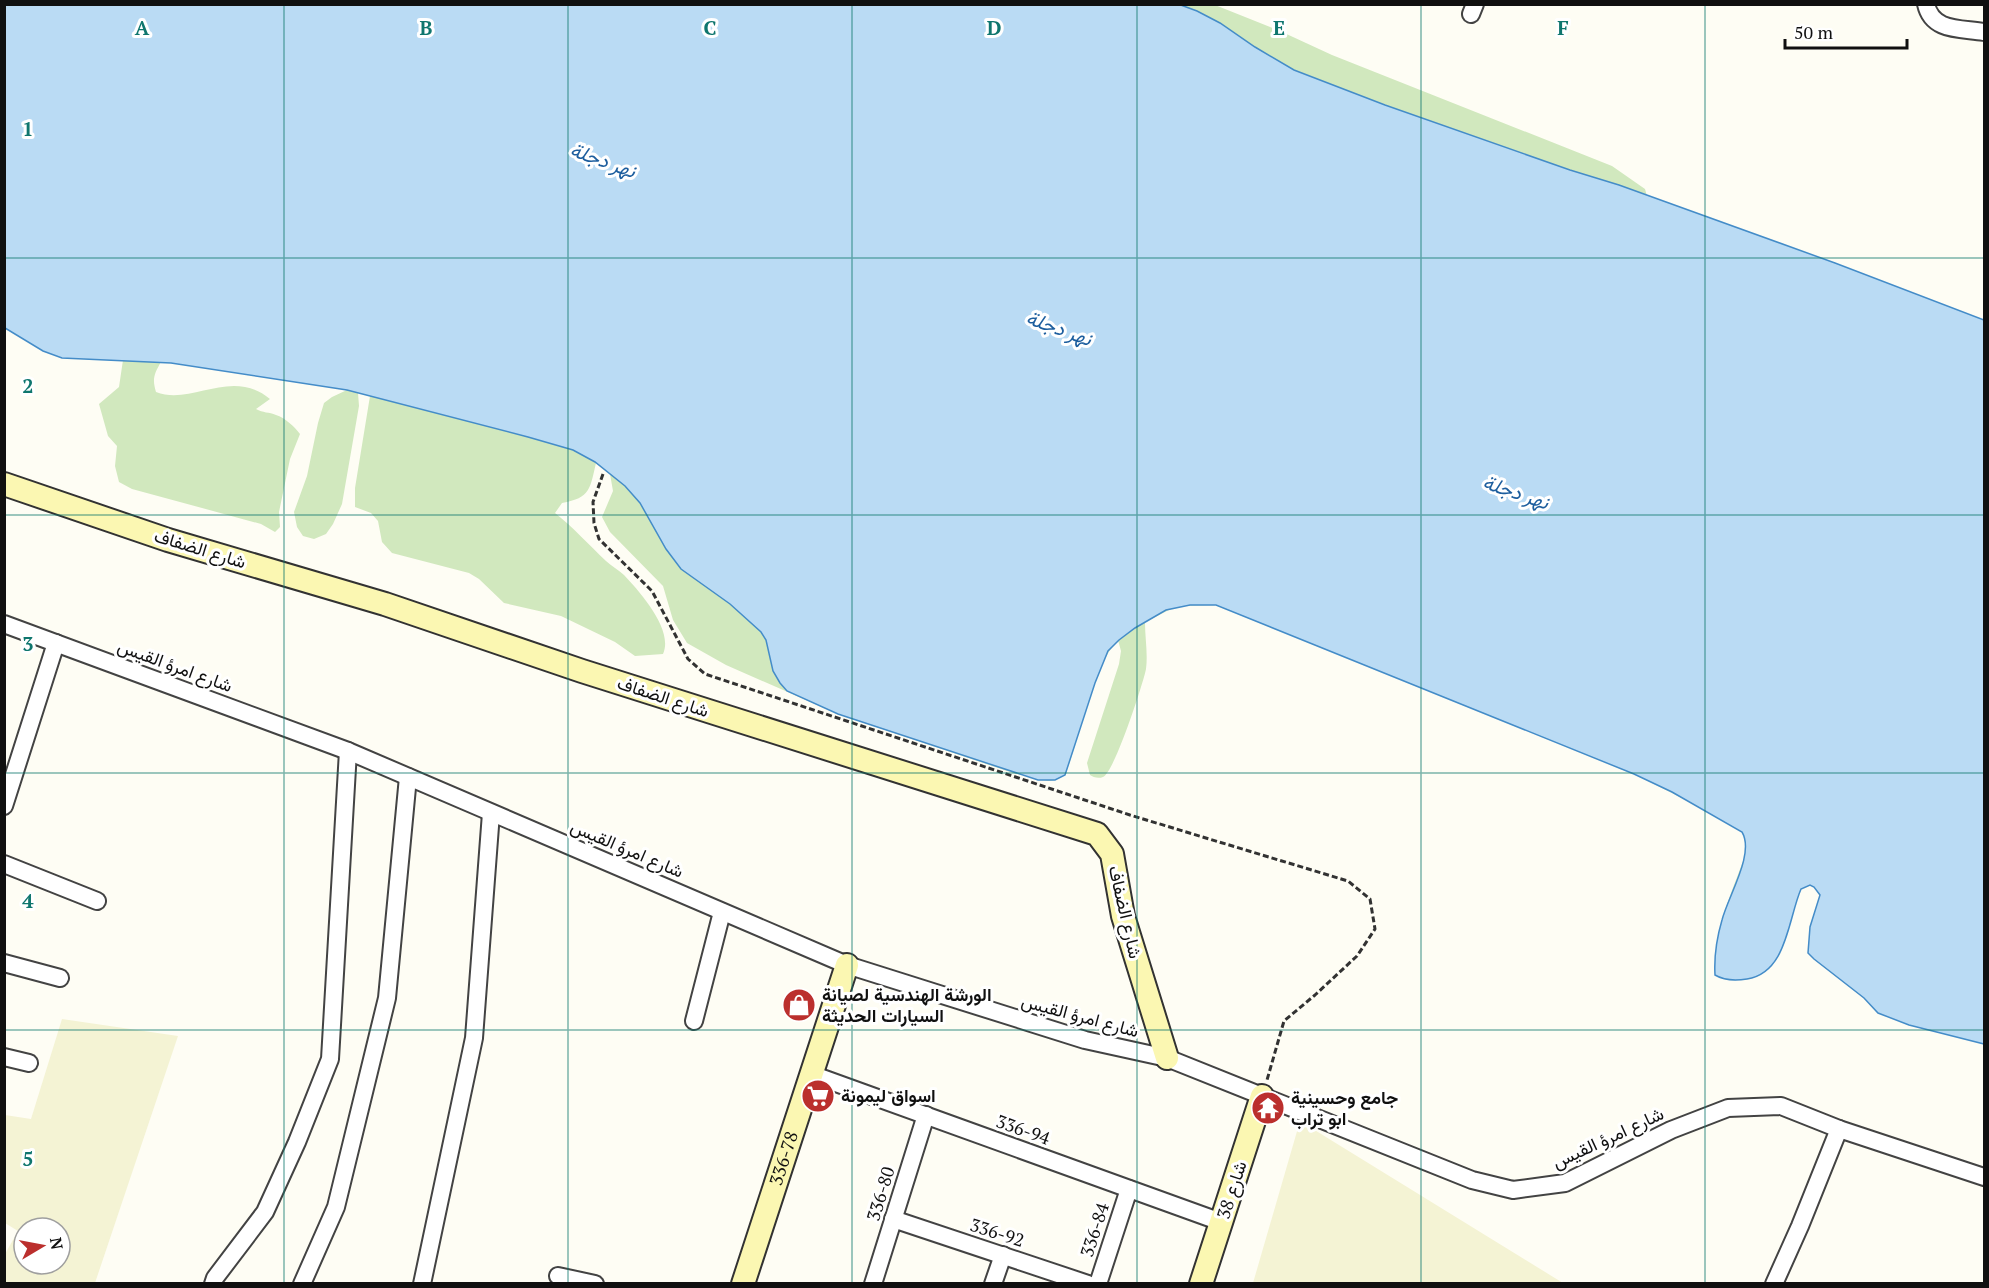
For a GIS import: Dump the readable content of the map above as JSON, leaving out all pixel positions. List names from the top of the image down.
{
  "streets": {
    "street": [
      "شارع الضفاف",
      "شارع امرؤ القيس",
      "336-94",
      "336-78",
      "شارع 38",
      "336-80",
      "336-84",
      "336-92"
    ]
  },
  "crossings": [
    ["شارع الضفاف", "شارع امرؤ القيس"],
    ["شارع امرؤ القيس", "336-78"],
    ["شارع امرؤ القيس", "شارع 38"],
    ["336-94", "336-78"],
    ["336-94", "شارع 38"],
    ["336-94", "336-80"],
    ["336-94", "336-84"],
    ["336-80", "336-92"]
  ],
  "water": ["نهر دجلة"],
  "places": {
    "shop": ["الورشة الهندسية لصيانة السيارات الحديثة"],
    "supermarket": ["اسواق ليمونة"],
    "temple": ["جامع وحسينية ابو تراب"]
  },
  "scale_bar": "50 m",
  "north": "right",
  "grid": {
    "columns": [
      "A",
      "B",
      "C",
      "D",
      "E",
      "F"
    ],
    "rows": [
      "1",
      "2",
      "3",
      "4",
      "5"
    ]
  }
}
